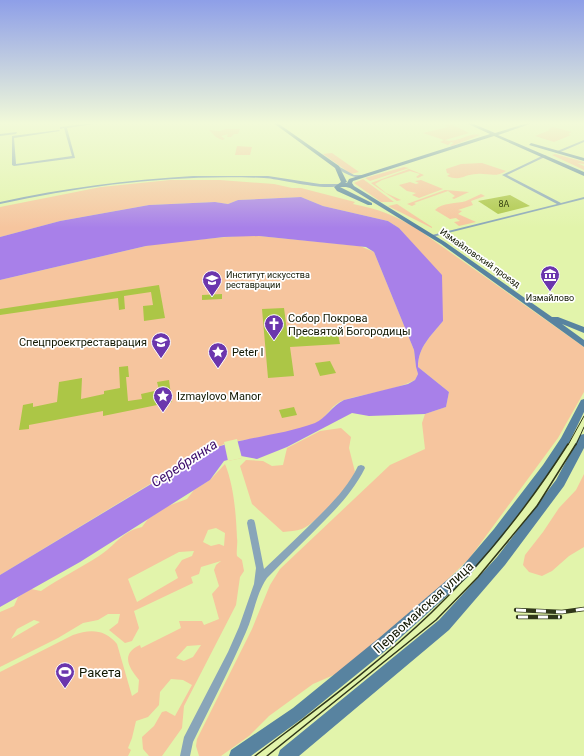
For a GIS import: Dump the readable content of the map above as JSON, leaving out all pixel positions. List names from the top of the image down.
{
  "streets": {
    "street": ["Измайловский проезд", "Первомайская улица"]
  },
  "water": ["Серебрянка"],
  "places": {
    "museum": ["Измайлово"],
    "school or university": ["Институт искусства реставрации", "Спецпроектреставрация"],
    "church": ["Собор Покрова Пресвятой Богородицы"],
    "place": ["Peter I", "Izmaylovo Manor"],
    "sports": ["Ракета"]
  },
  "house_numbers": ["8А"]
}
